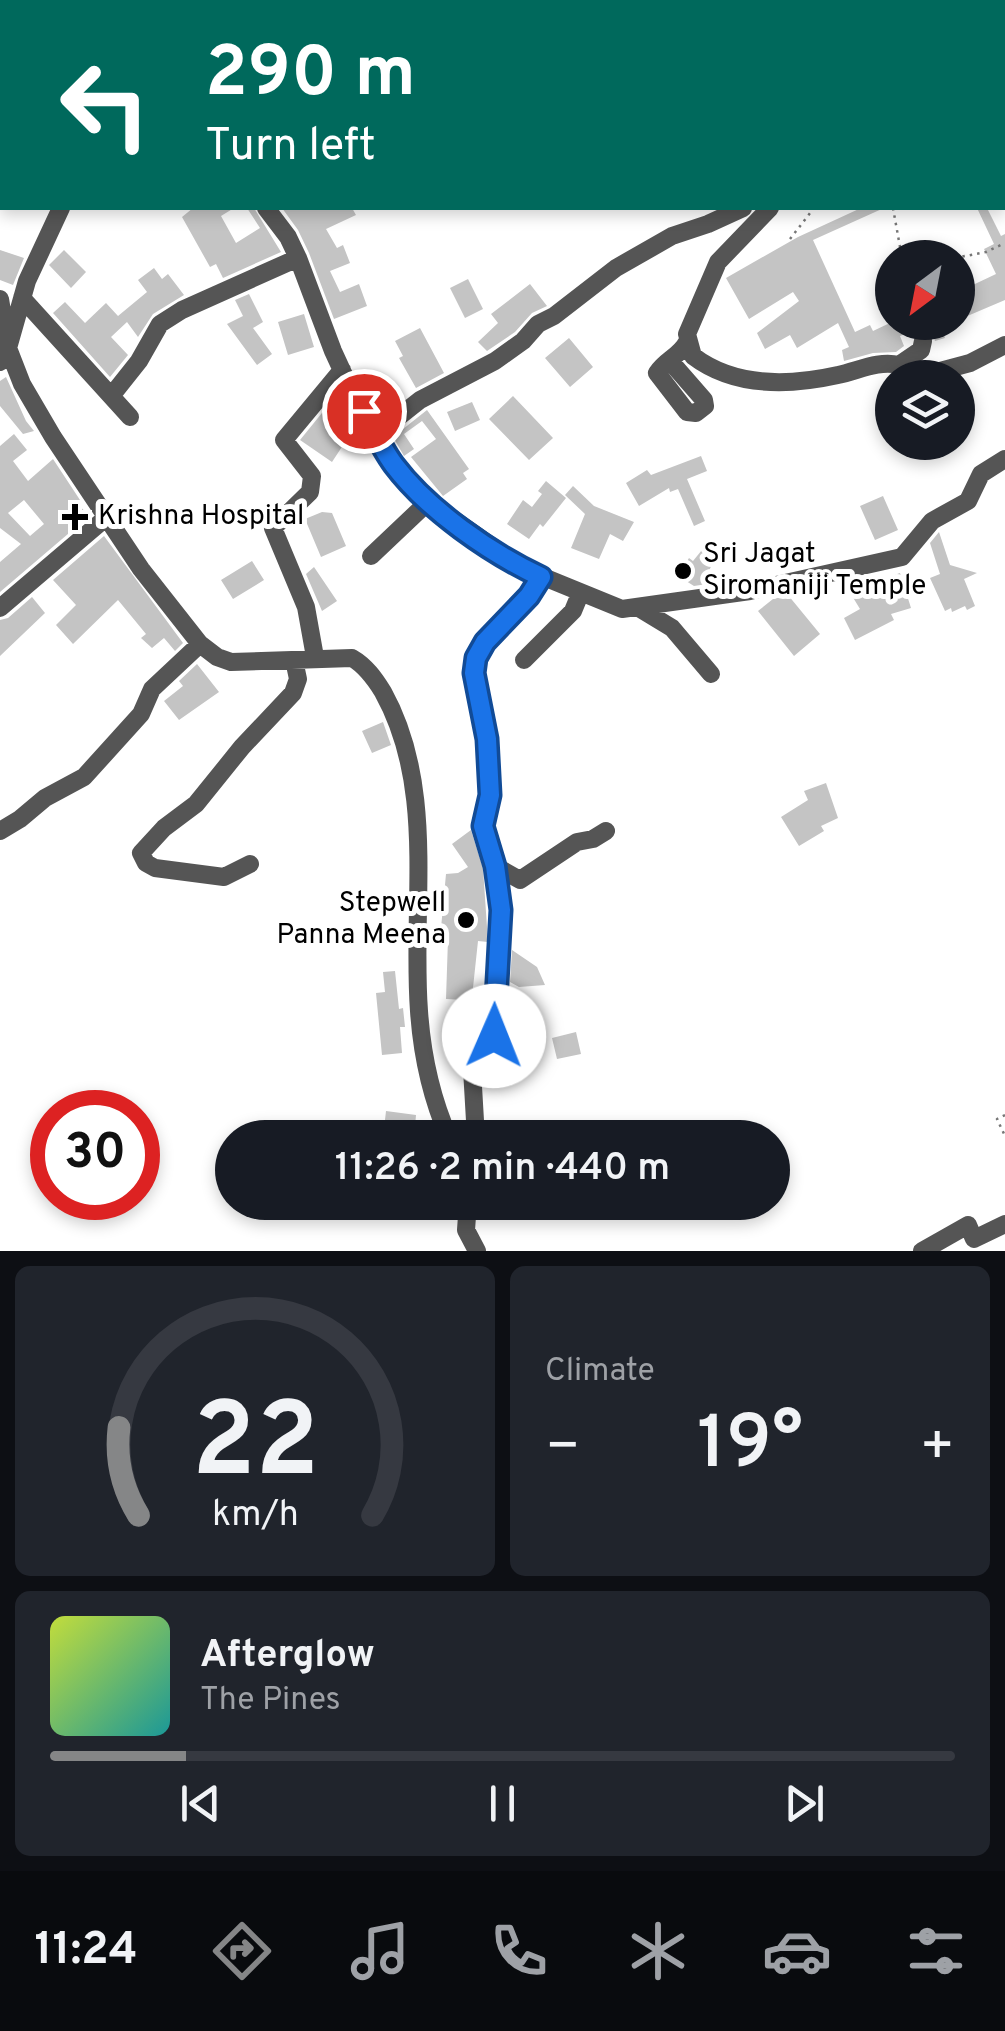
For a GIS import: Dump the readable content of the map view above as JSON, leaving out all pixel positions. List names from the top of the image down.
{
  "places": {
    "health": ["Krishna Hospital"],
    "other": ["Sri Jagat Siromaniji Temple", "Stepwell Panna Meena"]
  },
  "north": "bottom left",
  "page": {
    "turn": ["290 m", "Turn left"],
    "limit": "30",
    "trip": "11:26 · 2 min · 440 m",
    "tile": "Climate",
    "heat": ["−", "19°", "+"],
    "song": ["Afterglow", "The Pines"],
    "tabs": "11:24",
    "gauge": ["22", "km/h"]
  }
}
